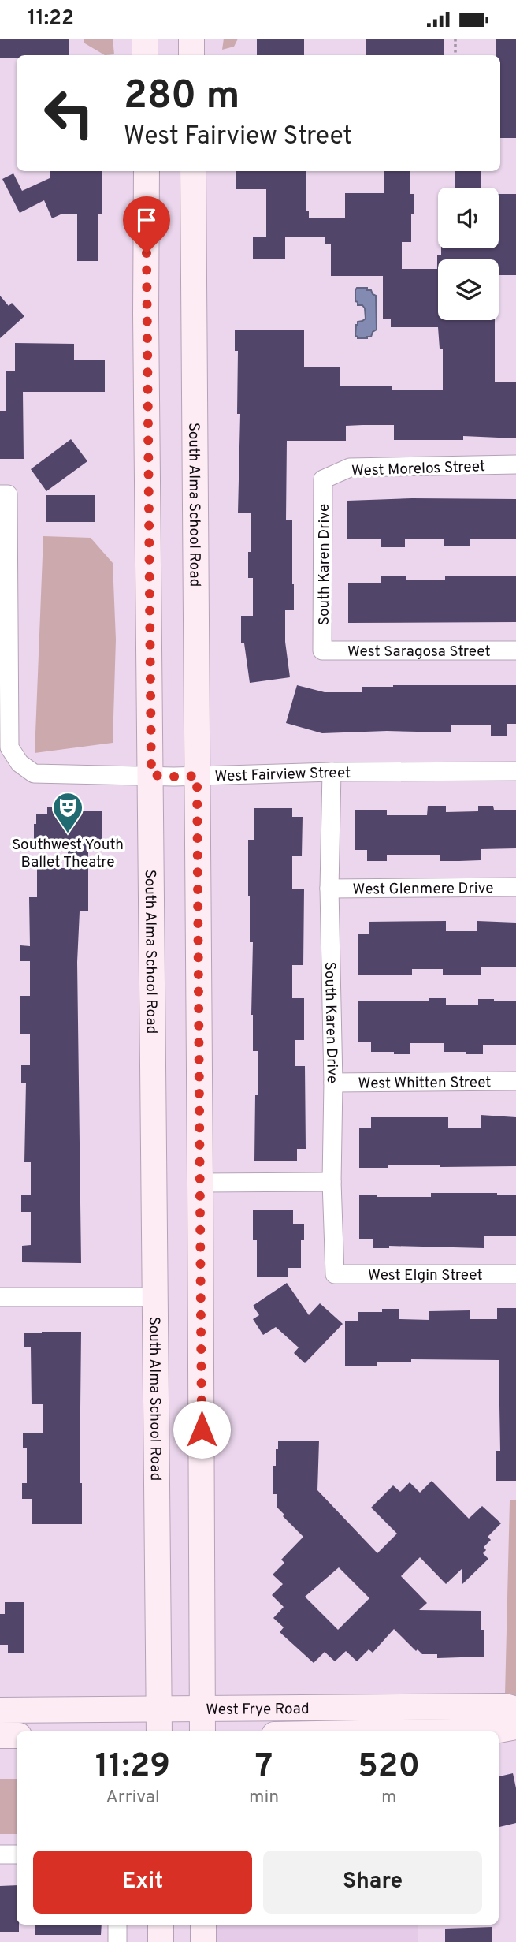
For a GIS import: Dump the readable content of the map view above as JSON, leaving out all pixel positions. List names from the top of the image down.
{
  "streets": {
    "main road": ["South Alma School Road", "West Frye Road"],
    "street": [
      "West Morelos Street",
      "South Karen Drive",
      "West Saragosa Street",
      "West Fairview Street",
      "West Glenmere Drive",
      "West Whitten Street",
      "West Elgin Street"
    ]
  },
  "crossings": [
    ["West Morelos Street", "South Karen Drive"],
    ["South Alma School Road", "West Fairview Street"],
    ["South Alma School Road", "West Frye Road"],
    ["South Karen Drive", "West Saragosa Street"],
    ["South Karen Drive", "West Fairview Street"],
    ["South Karen Drive", "West Glenmere Drive"],
    ["South Karen Drive", "West Whitten Street"],
    ["South Karen Drive", "West Elgin Street"]
  ],
  "places": {
    "theatre": ["Southwest Youth Ballet Theatre"]
  },
  "page": {
    "status": "11:22",
    "turn": ["280 m", "West Fairview Street"],
    "eta": [
      "11:29",
      "Arrival",
      "7",
      "min",
      "520",
      "m"
    ],
    "buttons": ["Exit", "Share"]
  }
}
